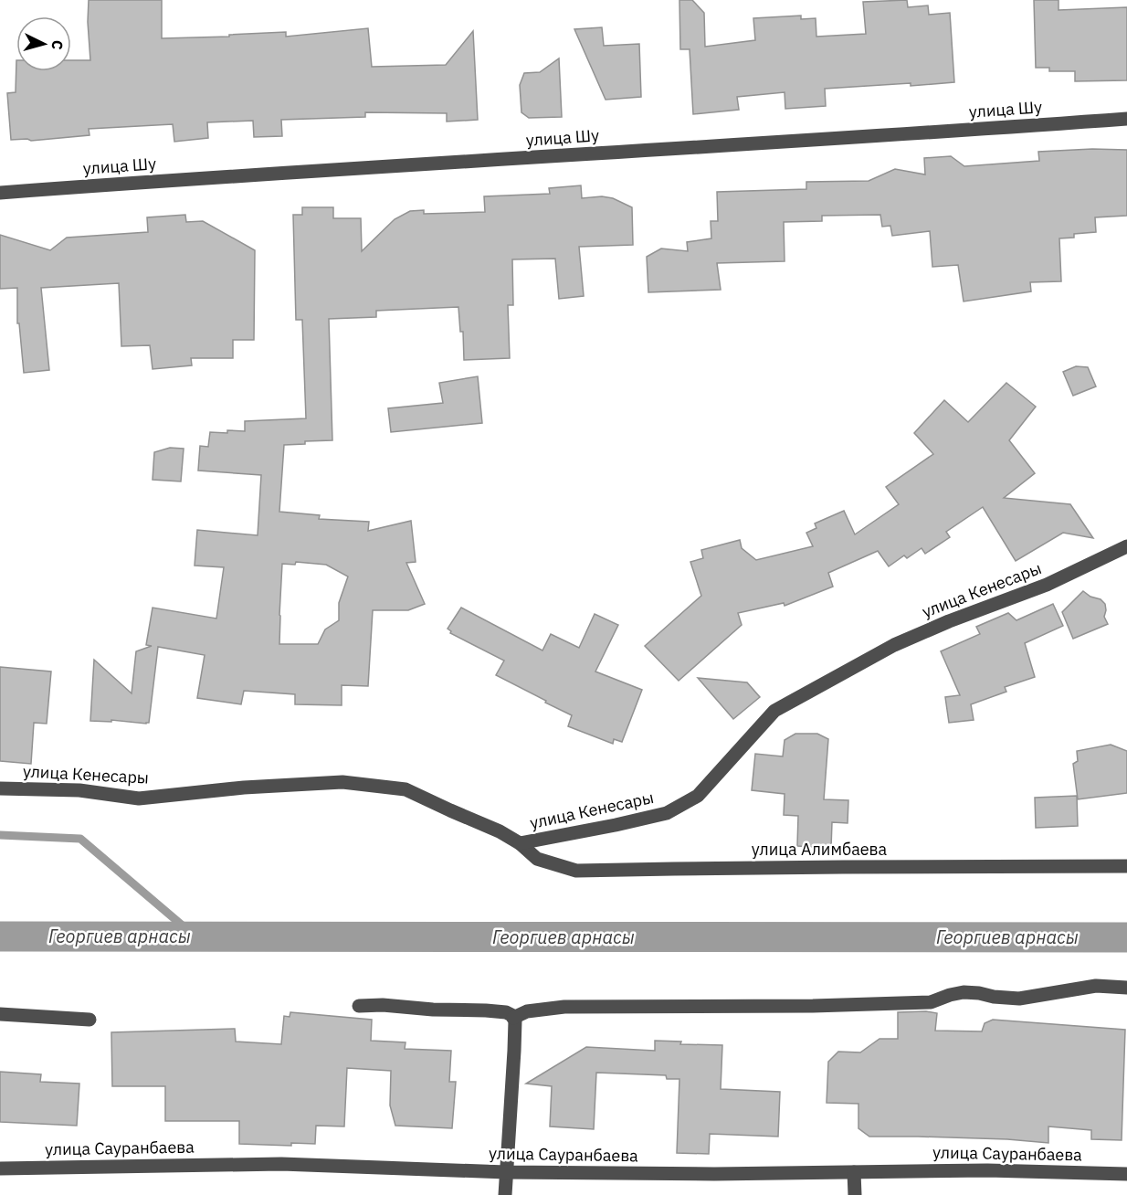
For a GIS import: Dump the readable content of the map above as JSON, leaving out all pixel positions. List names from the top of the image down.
{
  "streets": {
    "street": [
      "улица Шу",
      "улица Кенесары",
      "улица Алимбаева",
      "улица Сауранбаева"
    ]
  },
  "crossings": [
    ["улица Кенесары", "улица Алимбаева"]
  ],
  "water": ["Георгиев арнасы"],
  "north": "right"
}
